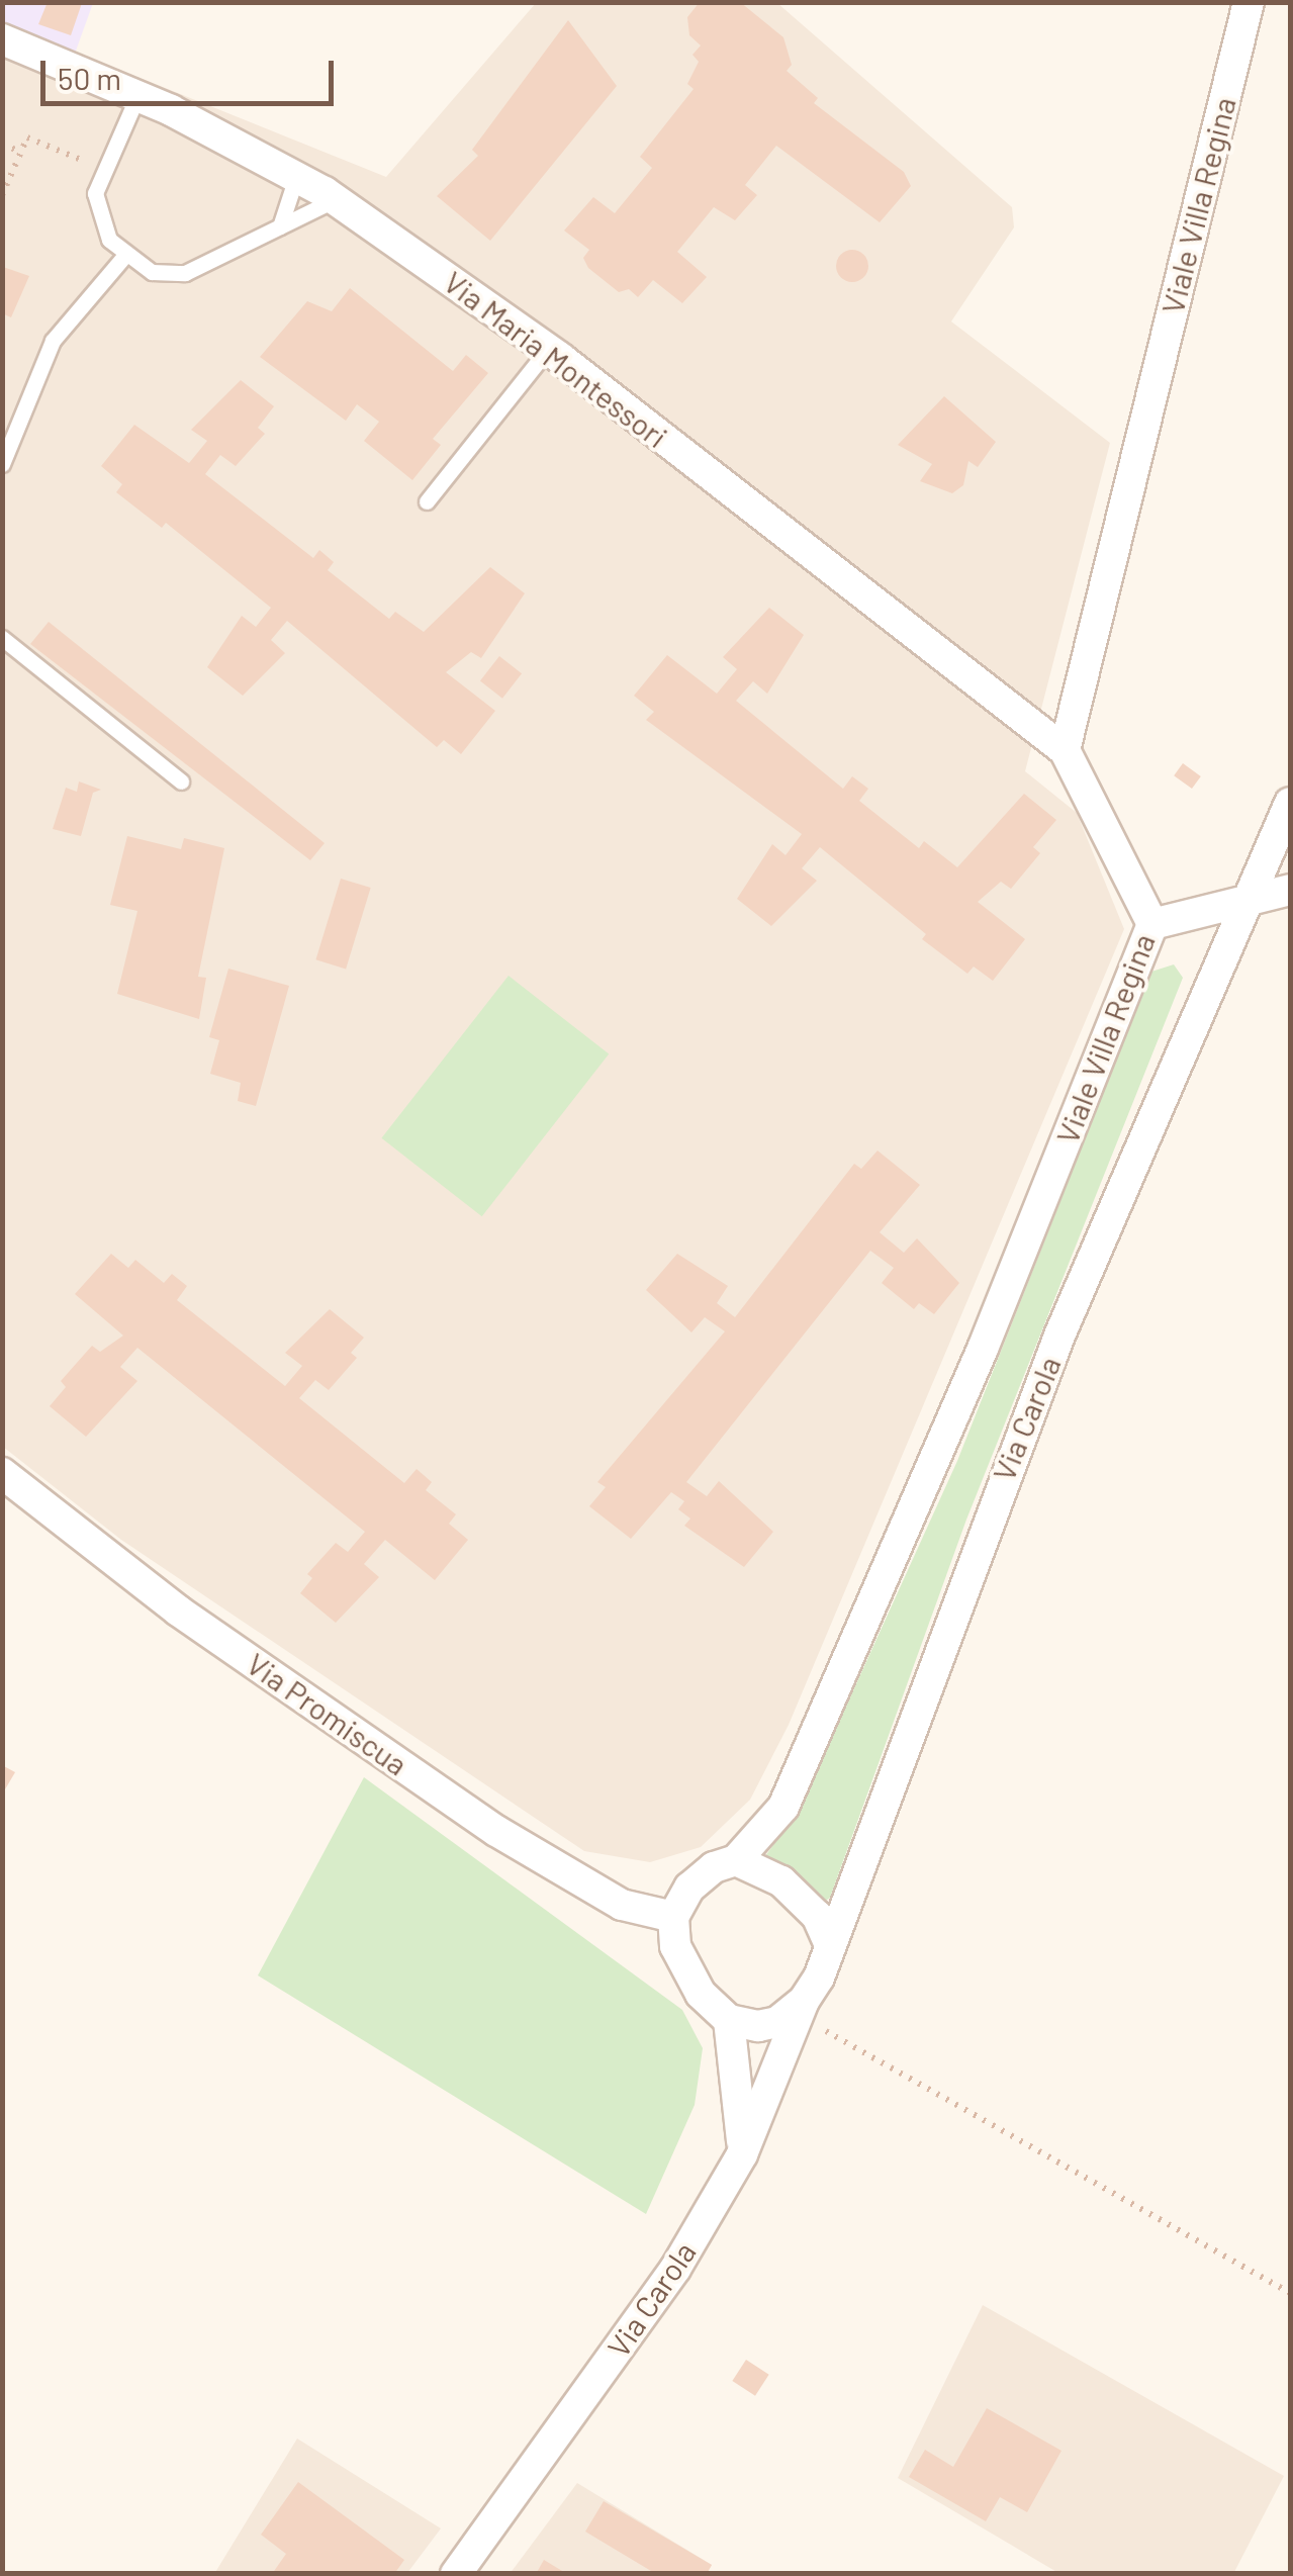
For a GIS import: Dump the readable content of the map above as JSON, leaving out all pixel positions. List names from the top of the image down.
{
  "streets": {
    "street": [
      "Viale Villa Regina",
      "Via Maria Montessori",
      "Via Carola",
      "Via Promiscua"
    ]
  },
  "crossings": [
    ["Viale Villa Regina", "Via Maria Montessori"],
    ["Viale Villa Regina", "Via Carola"],
    ["Viale Villa Regina", "Via Promiscua"],
    ["Via Carola", "Via Promiscua"]
  ],
  "scale_bar": "50 m"
}
